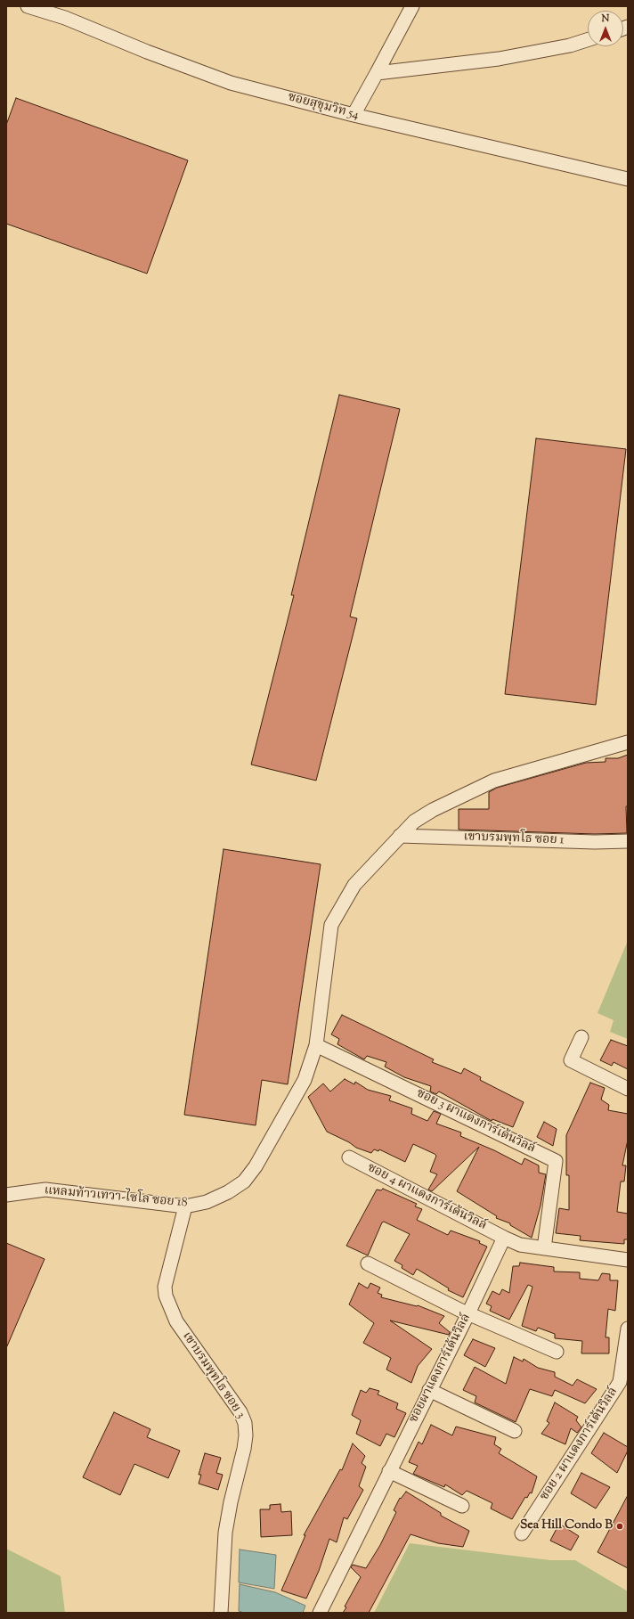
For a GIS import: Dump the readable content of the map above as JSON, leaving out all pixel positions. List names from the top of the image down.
{
  "streets": {
    "street": [
      "ซอยสุขุมวิท 54",
      "เขาบรมพุทโธ ซอย 1",
      "ซอย 3 ผาแดงการ์เด้นวิลล์",
      "แหลมท้าวเทวา-ไซโล ซอย 18",
      "ซอย 4 ผาแดงการ์เด้นวิลล์",
      "ซอยผาแดงการ์เด้นวิลล์",
      "เขาบรมพุทโธ ซอย 3",
      "ซอย 2 ผาแดงการ์เด้นวิลล์"
    ]
  },
  "crossings": [
    ["เขาบรมพุทโธ ซอย 1", "แหลมท้าวเทวา-ไซโล ซอย 18"],
    ["ซอย 3 ผาแดงการ์เด้นวิลล์", "แหลมท้าวเทวา-ไซโล ซอย 18"],
    ["แหลมท้าวเทวา-ไซโล ซอย 18", "เขาบรมพุทโธ ซอย 3"],
    ["ซอย 4 ผาแดงการ์เด้นวิลล์", "ซอยผาแดงการ์เด้นวิลล์"]
  ],
  "places": ["Sea Hill Condo B"],
  "north": "top"
}
